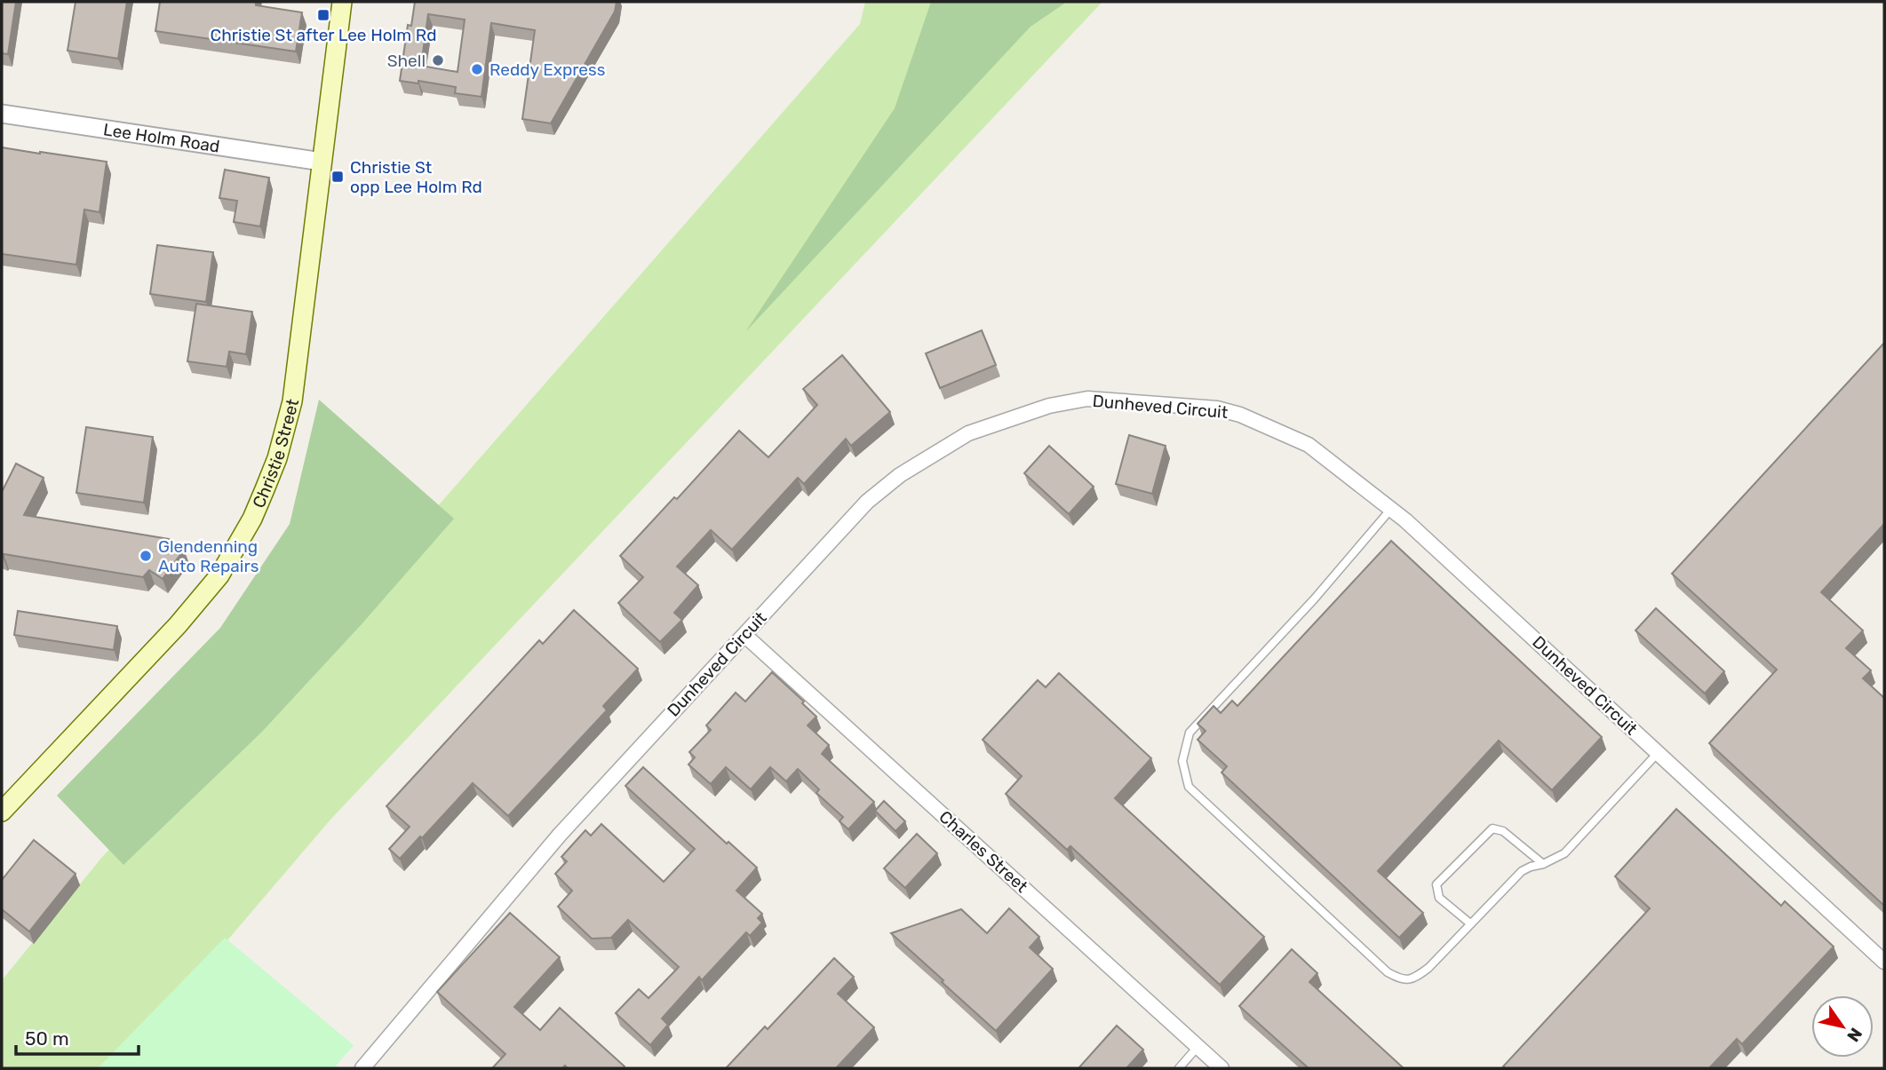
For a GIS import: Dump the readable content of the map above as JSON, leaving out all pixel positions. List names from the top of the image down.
{
  "streets": {
    "main road": ["Christie Street"],
    "street": ["Lee Holm Road", "Dunheved Circuit", "Charles Street"]
  },
  "crossings": [
    ["Lee Holm Road", "Christie Street"],
    ["Dunheved Circuit", "Charles Street"]
  ],
  "places": {
    "transit": ["Christie St after Lee Holm Rd", "Christie St opp Lee Holm Rd"],
    "other": ["Shell", "Reddy Express", "Glendenning Auto Repairs"]
  },
  "scale_bar": "50 m",
  "north": "bottom right"
}
